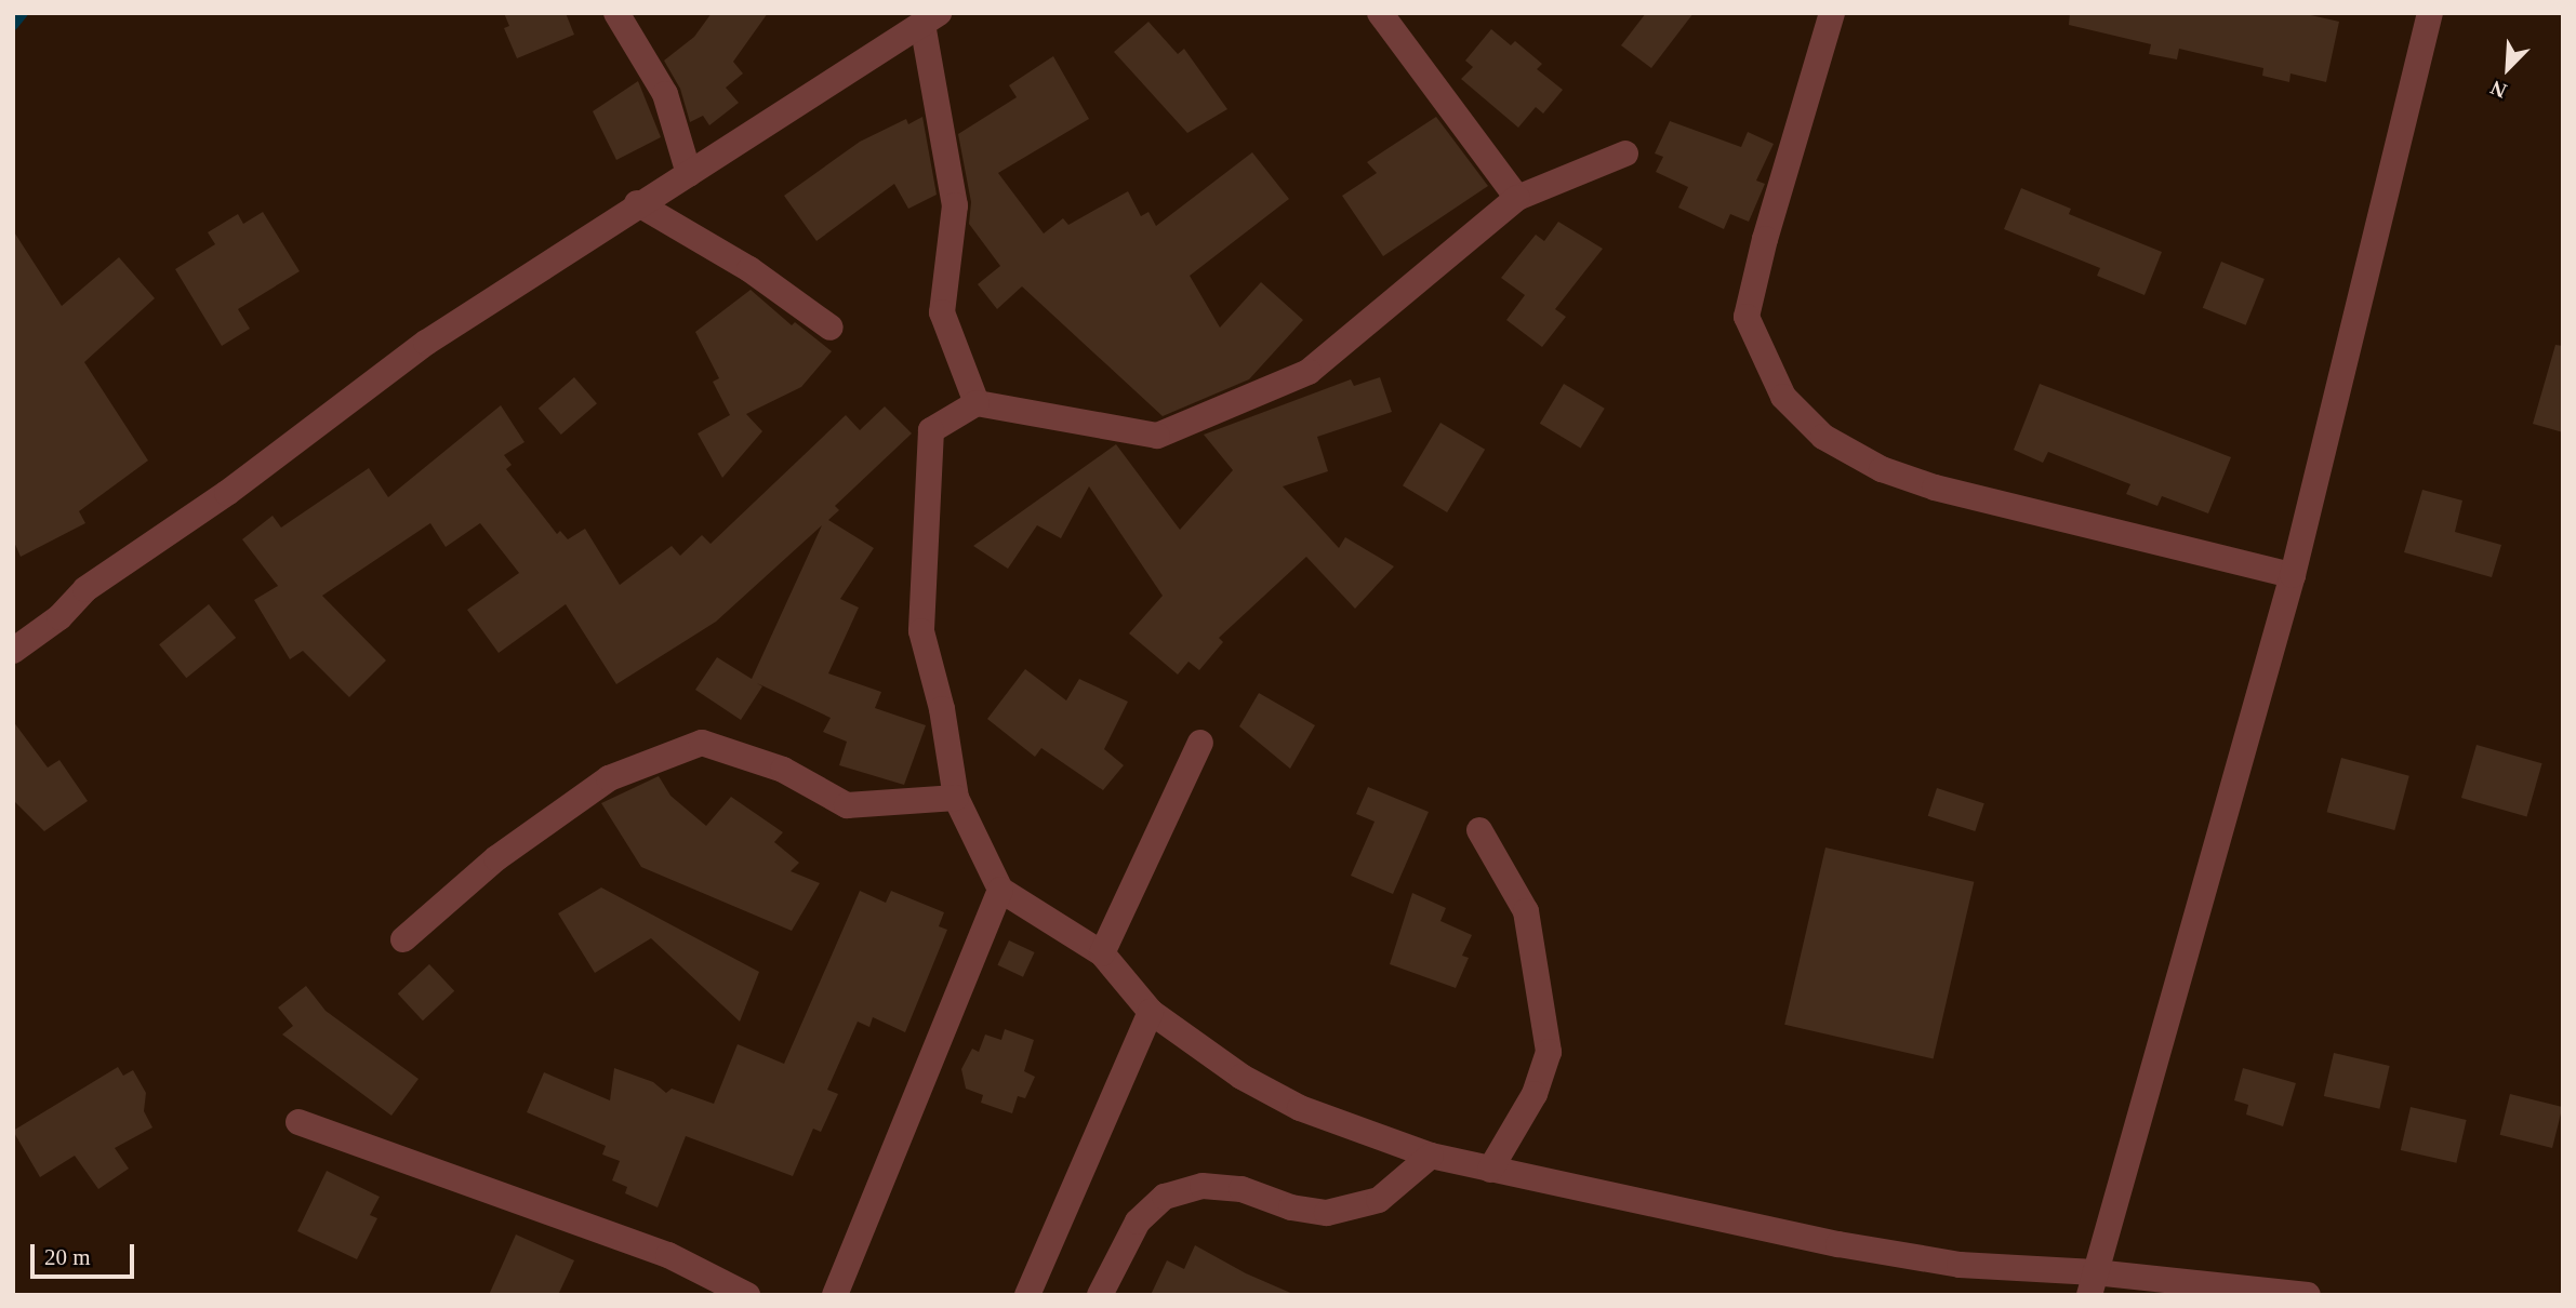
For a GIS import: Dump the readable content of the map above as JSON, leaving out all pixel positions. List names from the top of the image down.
{
  "scale_bar": "20 m",
  "north": "bottom left"
}
